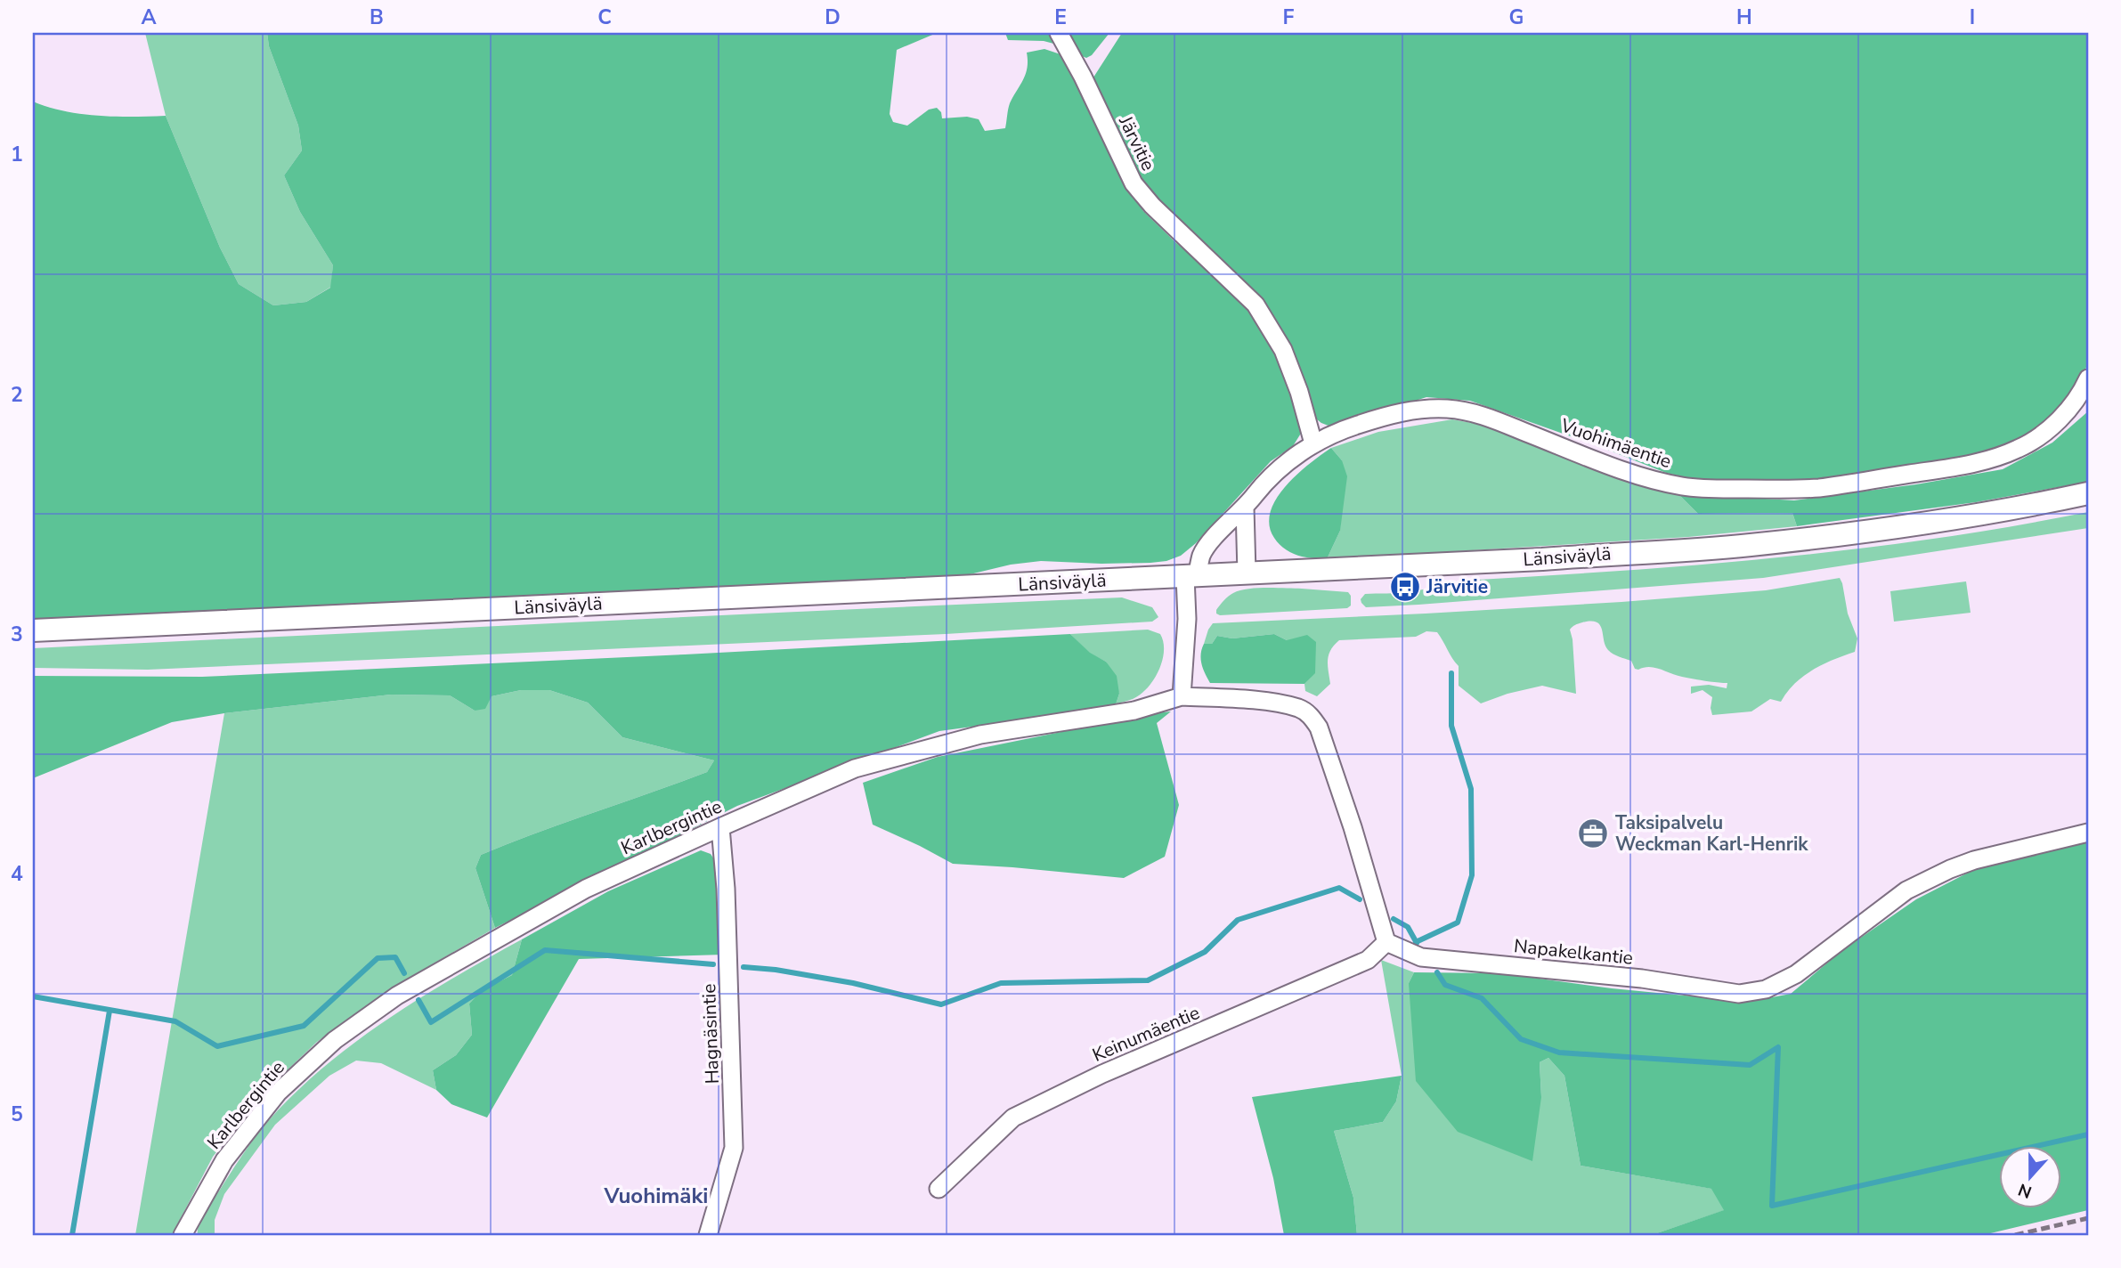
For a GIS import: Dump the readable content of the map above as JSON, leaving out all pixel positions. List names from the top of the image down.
{
  "streets": {
    "main road": ["Länsiväylä"],
    "street": [
      "Järvitie",
      "Vuohimäentie",
      "Karlbergintie",
      "Napakelkantie",
      "Hagnäsintie",
      "Keinumäentie"
    ]
  },
  "crossings": [
    ["Järvitie", "Vuohimäentie"],
    ["Vuohimäentie", "Länsiväylä"],
    ["Karlbergintie", "Hagnäsintie"],
    ["Napakelkantie", "Keinumäentie"]
  ],
  "districts": ["Vuohimäki"],
  "places": {
    "bus stop": ["Järvitie"],
    "office": ["Taksipalvelu Weckman Karl-Henrik"]
  },
  "north": "bottom",
  "grid": {
    "columns": [
      "A",
      "B",
      "C",
      "D",
      "E",
      "F",
      "G",
      "H",
      "I"
    ],
    "rows": [
      "1",
      "2",
      "3",
      "4",
      "5"
    ]
  }
}
